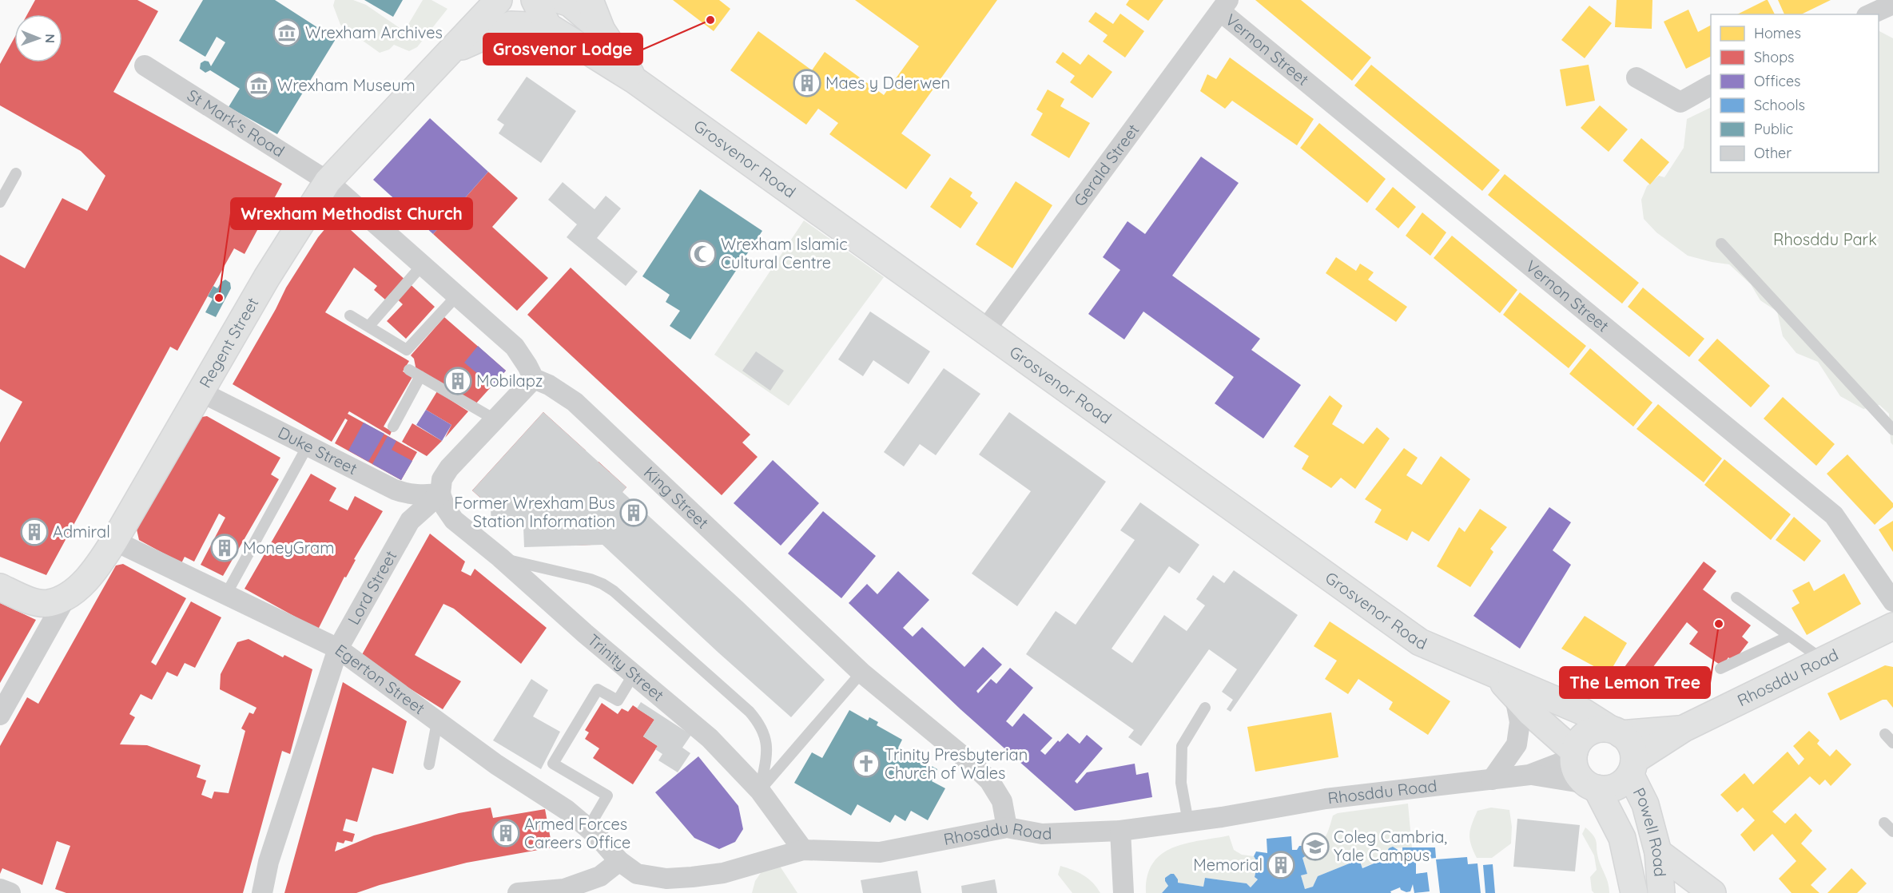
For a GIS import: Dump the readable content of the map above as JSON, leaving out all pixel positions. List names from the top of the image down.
{
  "streets": {
    "main road": [
      "Grosvenor Road",
      "Regent Street",
      "Rhosddu Road",
      "Powell Road"
    ],
    "street": [
      "Vernon Street",
      "St Mark's Road",
      "Gerald Street",
      "Duke Street",
      "King Street",
      "Lord Street",
      "Trinity Street",
      "Egerton Street"
    ]
  },
  "crossings": [
    ["Vernon Street", "Gerald Street"],
    ["St Mark's Road", "Regent Street"],
    ["Grosvenor Road", "Gerald Street"],
    ["Grosvenor Road", "Regent Street"],
    ["Grosvenor Road", "Rhosddu Road"],
    ["Grosvenor Road", "Powell Road"],
    ["Regent Street", "Duke Street"],
    ["Regent Street", "Egerton Street"],
    ["Duke Street", "Lord Street"],
    ["Duke Street", "Trinity Street"],
    ["King Street", "Lord Street"],
    ["King Street", "Rhosddu Road"],
    ["Lord Street", "Trinity Street"],
    ["Lord Street", "Egerton Street"],
    ["Trinity Street", "Rhosddu Road"],
    ["Rhosddu Road", "Egerton Street"],
    ["Rhosddu Road", "Powell Road"]
  ],
  "parks": ["Rhosddu Park"],
  "places": {
    "other": ["Grosvenor Lodge", "Wrexham Methodist Church", "The Lemon Tree"],
    "museum": ["Wrexham Archives", "Wrexham Museum"],
    "building": [
      "Maes y Dderwen",
      "Mobilapz",
      "Former Wrexham Bus Station Information",
      "Admiral",
      "MoneyGram",
      "Armed Forces Careers Office",
      "Memorial"
    ],
    "mosque": ["Wrexham Islamic Cultural Centre"],
    "church": ["Trinity Presbyterian Church of Wales"],
    "school or university": ["Coleg Cambria, Yale Campus"]
  },
  "legend": [
    "Homes",
    "Shops",
    "Offices",
    "Schools",
    "Public",
    "Other"
  ],
  "north": "right"
}
